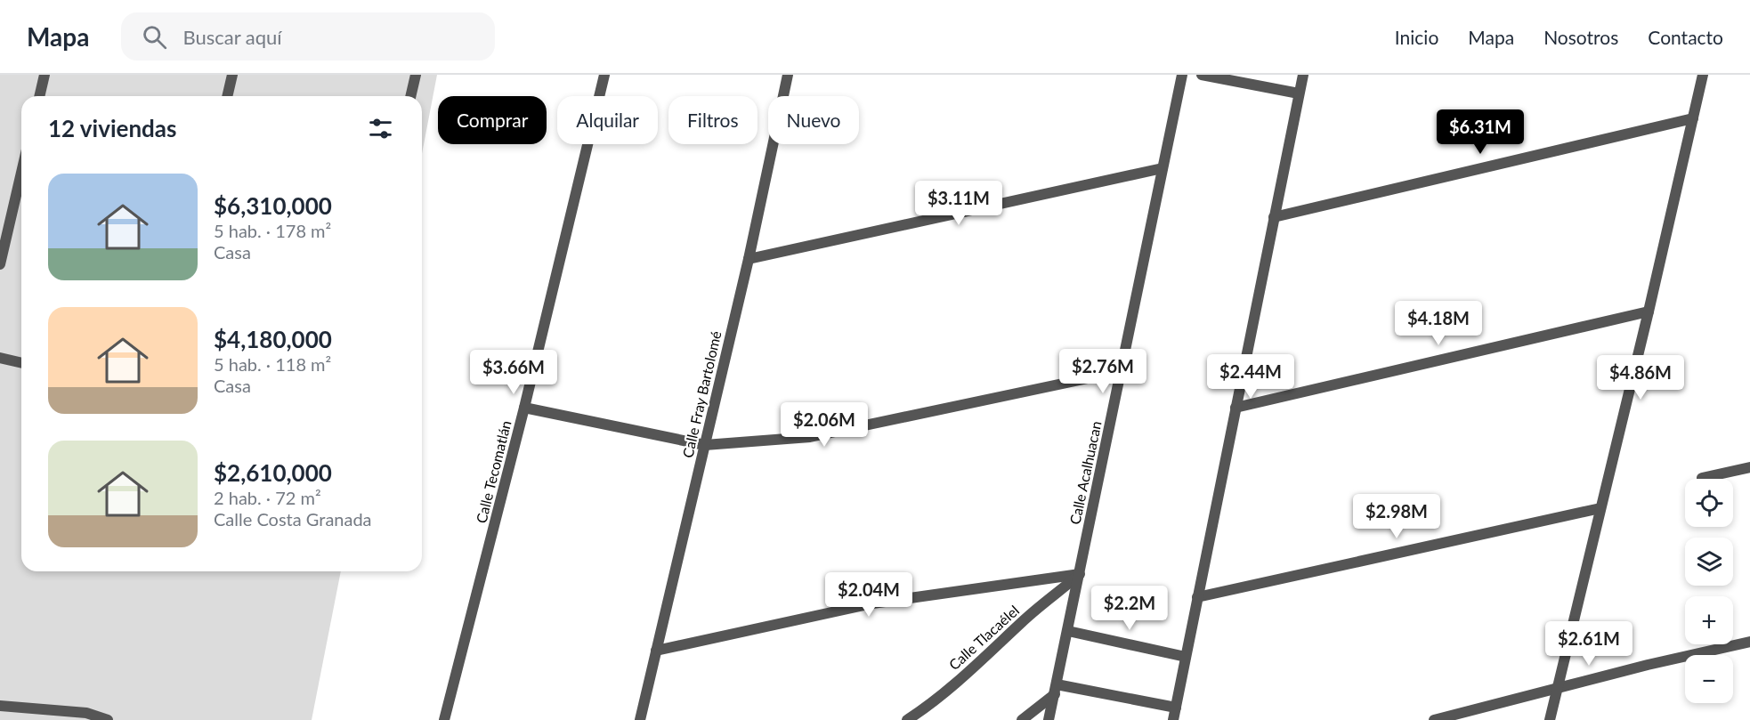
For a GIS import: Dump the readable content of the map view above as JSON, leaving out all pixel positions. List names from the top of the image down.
{
  "streets": {
    "street": [
      "Calle Fray Bartolomé",
      "Calle Tecomatlán",
      "Calle Acalhuacan",
      "Calle Tlacaélel"
    ]
  },
  "crossings": [
    ["Calle Acalhuacan", "Calle Tlacaélel"]
  ],
  "page": {
    "header": "Mapa",
    "search": "Buscar aquí",
    "nav": [
      "Inicio",
      "Mapa",
      "Nosotros",
      "Contacto"
    ],
    "chip": [
      "Comprar",
      "Alquilar",
      "Filtros",
      "Nuevo"
    ],
    "heading": "12 viviendas",
    "price": [
      "$6.31M",
      "$3.11M",
      "$4.18M",
      "$2.76M",
      "$3.66M",
      "$2.44M",
      "$4.86M",
      "$2.06M",
      "$2.98M",
      "$2.04M",
      "$2.2M",
      "$2.61M"
    ],
    "list": [
      {
        "name": "$6,310,000",
        "note": "5 hab. · 178 m² · Casa"
      },
      {
        "name": "$4,180,000",
        "note": "5 hab. · 118 m² · Casa"
      },
      {
        "name": "$2,610,000",
        "note": "2 hab. · 72 m² · Calle Costa Granada"
      }
    ],
    "map_buttons": ["+", "−"]
  }
}
